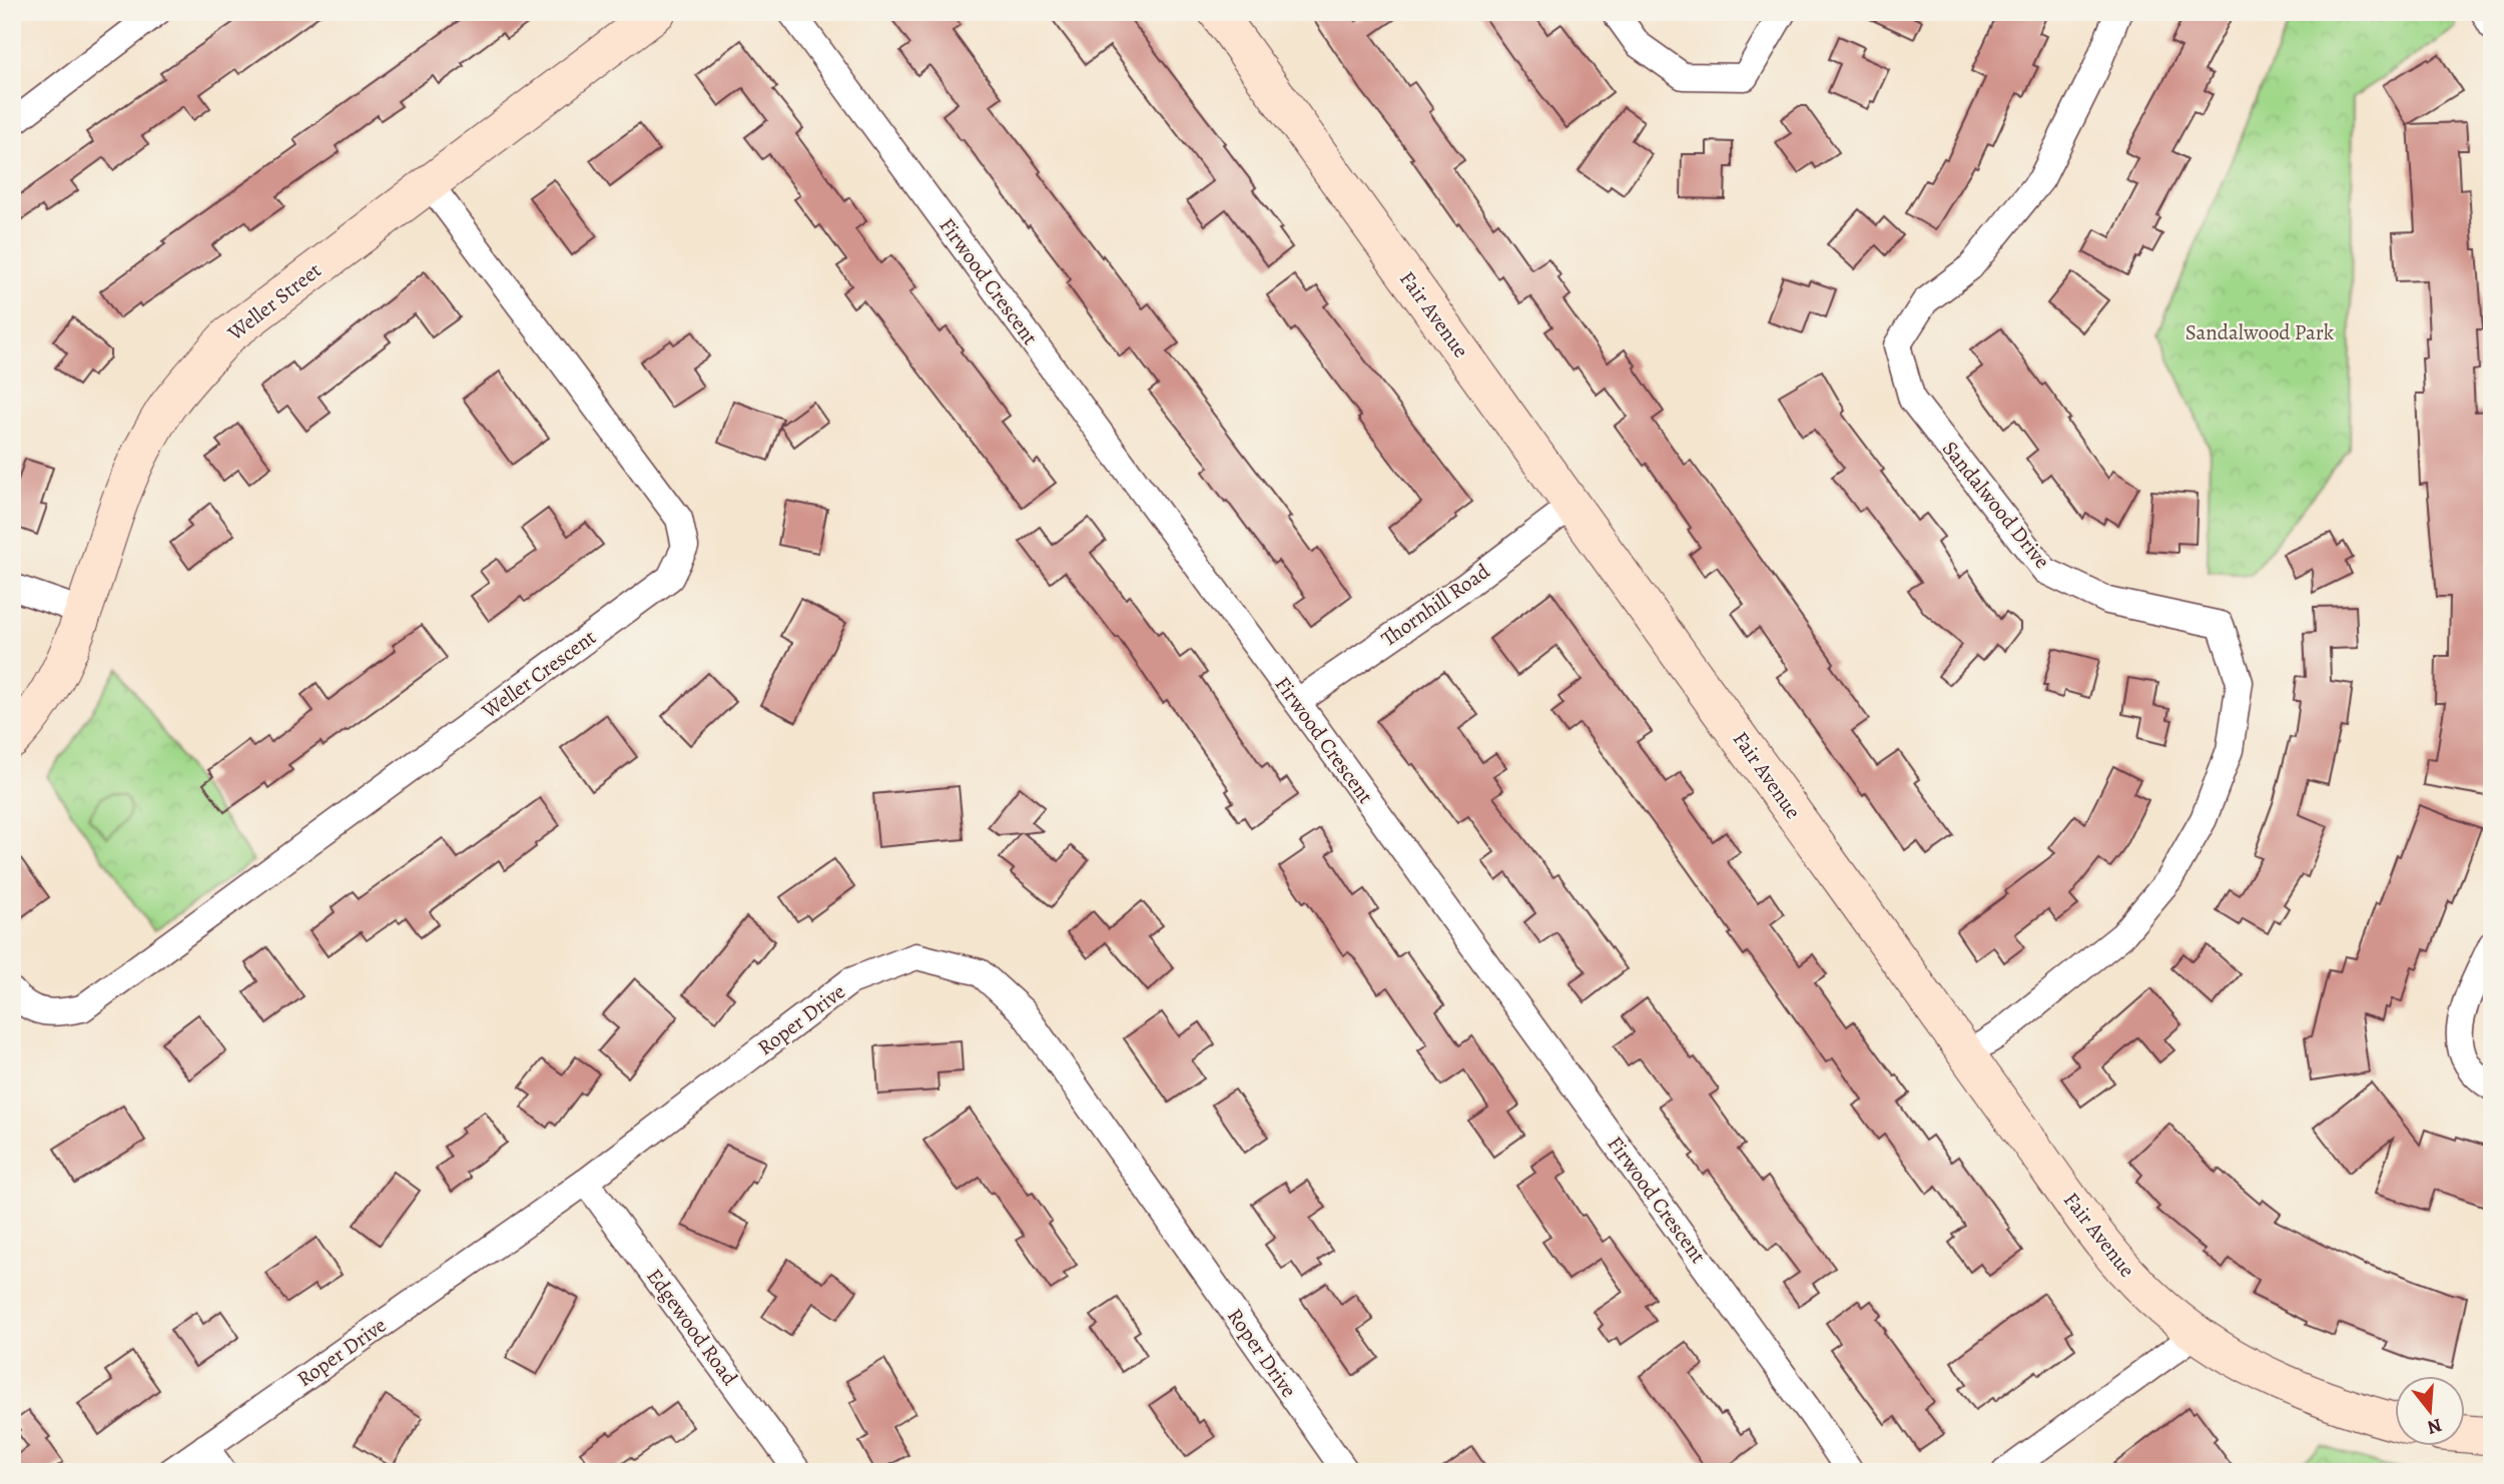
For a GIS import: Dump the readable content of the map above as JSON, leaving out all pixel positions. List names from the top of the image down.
{
  "streets": {
    "street": [
      "Firwood Crescent",
      "Weller Street",
      "Fair Avenue",
      "Sandalwood Drive",
      "Thornhill Road",
      "Weller Crescent",
      "Roper Drive",
      "Edgewood Road"
    ]
  },
  "crossings": [
    ["Firwood Crescent", "Thornhill Road"],
    ["Weller Street", "Weller Crescent"],
    ["Fair Avenue", "Sandalwood Drive"],
    ["Fair Avenue", "Thornhill Road"],
    ["Roper Drive", "Edgewood Road"]
  ],
  "parks": ["Sandalwood Park"],
  "north": "bottom"
}
